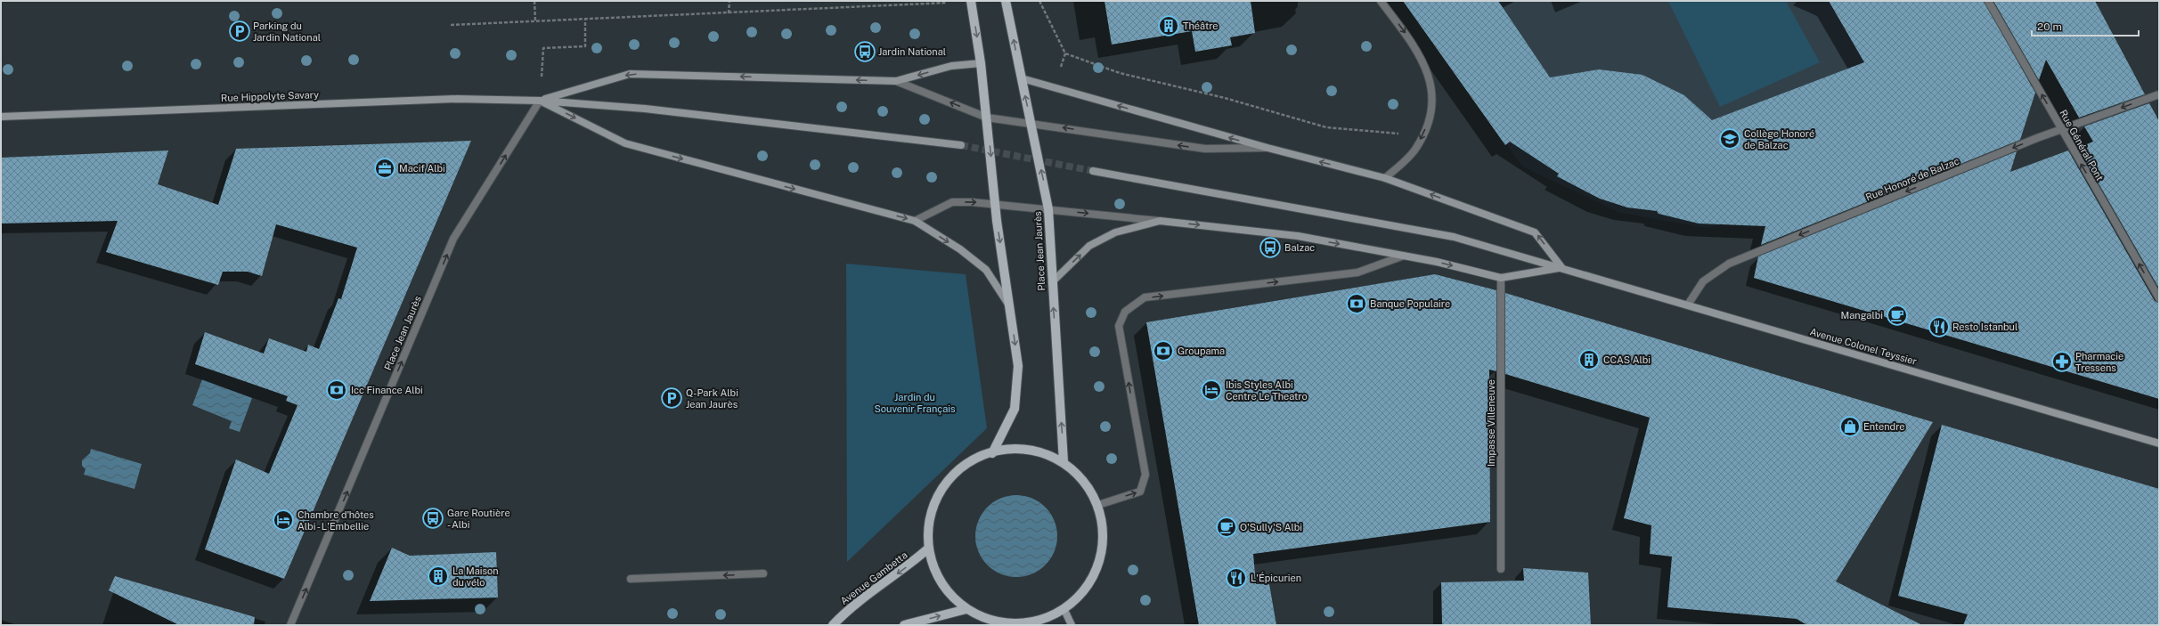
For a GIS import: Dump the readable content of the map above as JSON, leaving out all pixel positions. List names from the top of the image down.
{
  "streets": {
    "main road": [
      "Rue Hippolyte Savary",
      "Place Jean Jaurès",
      "Avenue Colonel Teyssier",
      "Avenue Gambetta"
    ],
    "street": ["Rue Général Pont", "Rue Honoré de Balzac", "Impasse Villeneuve"]
  },
  "crossings": [
    ["Rue Hippolyte Savary", "Place Jean Jaurès"],
    ["Rue Général Pont", "Rue Honoré de Balzac"],
    ["Rue Honoré de Balzac", "Avenue Colonel Teyssier"]
  ],
  "one_way": ["Rue Général Pont", "Rue Honoré de Balzac"],
  "parks": ["Jardin du Souvenir Français"],
  "places": {
    "building": ["Théâtre", "CCAS Albi", "La Maison du vélo"],
    "parking": ["Parking du Jardin National", "Q-Park Albi Jean Jaurès"],
    "bus stop": ["Jardin National", "Balzac", "Gare Routière - Albi"],
    "school or university": ["Collège Honoré de Balzac"],
    "office": ["Macif Albi"],
    "bank": ["Banque Populaire", "Groupama", "Icc Finance Albi"],
    "cafe": ["Mangalbi", "O'Sully'S Albi"],
    "restaurant": ["Resto Istanbul", "L'Épicurien"],
    "pharmacy": ["Pharmacie Tressens"],
    "hotel": ["Ibis Styles Albi Centre Le Theatro", "Chambre d'hôtes Albi - L'Embellie"],
    "shop": ["Entendre"]
  },
  "scale_bar": "20 m"
}
